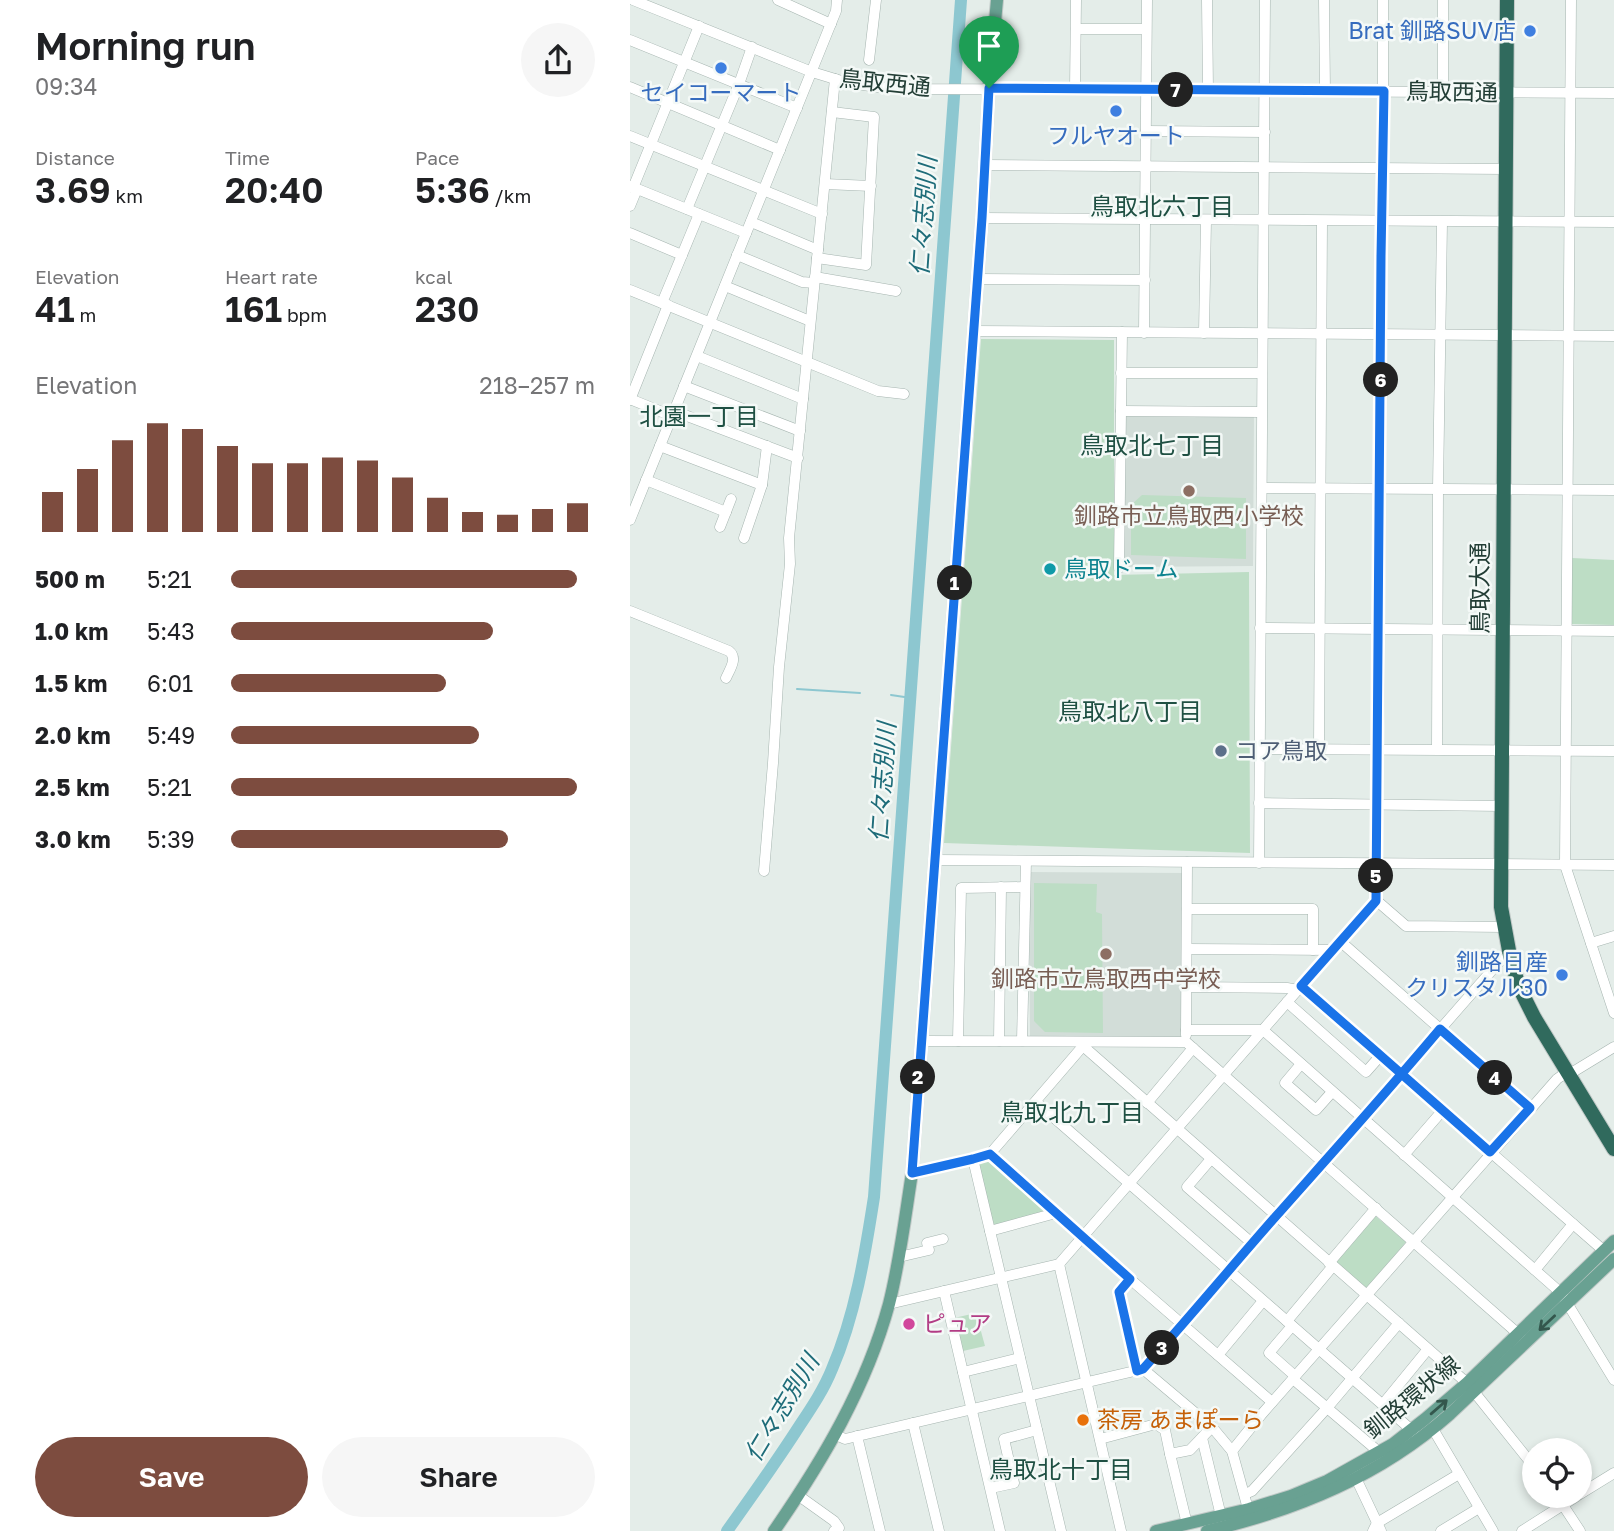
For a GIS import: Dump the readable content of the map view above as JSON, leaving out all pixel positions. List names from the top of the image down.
{
  "streets": {
    "highway": ["鳥取大通"],
    "main road": ["釧路環状線"],
    "street": ["鳥取西通"]
  },
  "crossings": [
    ["鳥取西通", "鳥取大通"]
  ],
  "districts": [
    "鳥取北六丁目",
    "北園一丁目",
    "鳥取北七丁目",
    "鳥取北八丁目",
    "鳥取北九丁目",
    "鳥取北十丁目"
  ],
  "water": ["仁々志別川"],
  "places": [
    "Brat 釧路SUV店",
    "セイコーマート",
    "フルヤオート",
    "釧路市立鳥取西小学校",
    "鳥取ドーム",
    "コア鳥取",
    "釧路市立鳥取西中学校",
    "釧路日産 クリスタル30",
    "ピュア",
    "茶房 あまぽーら"
  ],
  "page": {
    "heading": ["Morning run", "09:34"],
    "pins": [
      "7",
      "6",
      "1",
      "5",
      "2",
      "4",
      "3"
    ],
    "stats": [
      ["Distance", "3.69 km"],
      ["Time", "20:40"],
      ["Pace", "5:36 /km"],
      ["Elevation", "41 m"],
      ["Heart rate", "161 bpm"],
      ["kcal", "230"]
    ],
    "chart": ["Elevation", "218–257 m"],
    "list": [
      {
        "name": "500 m",
        "note": "5:21"
      },
      {
        "name": "1.0 km",
        "note": "5:43"
      },
      {
        "name": "1.5 km",
        "note": "6:01"
      },
      {
        "name": "2.0 km",
        "note": "5:49"
      },
      {
        "name": "2.5 km",
        "note": "5:21"
      },
      {
        "name": "3.0 km",
        "note": "5:39"
      }
    ],
    "buttons": ["Save", "Share"]
  }
}
